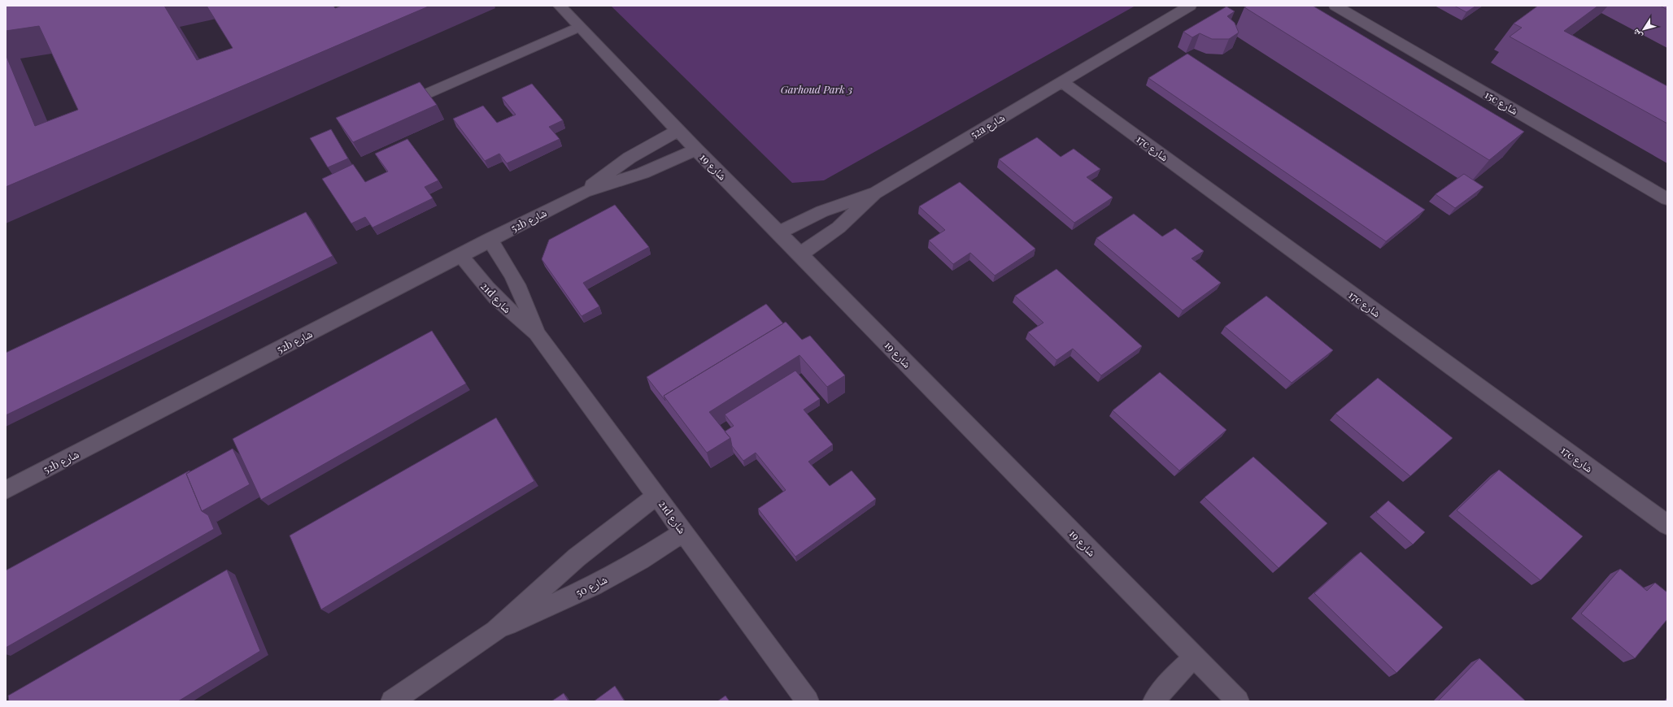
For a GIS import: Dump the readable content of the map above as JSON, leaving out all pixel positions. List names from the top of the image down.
{
  "streets": {
    "street": [
      "15c شارع",
      "52a شارع",
      "17c شارع",
      "شارع 19",
      "52b شارع",
      "21d شارع",
      "شارع 50"
    ]
  },
  "crossings": [
    ["52a شارع", "17c شارع"],
    ["52a شارع", "شارع 19"],
    ["شارع 19", "52b شارع"],
    ["52b شارع", "21d شارع"],
    ["21d شارع", "شارع 50"]
  ],
  "parks": ["Garhoud Park 3"],
  "north": "bottom left"
}
